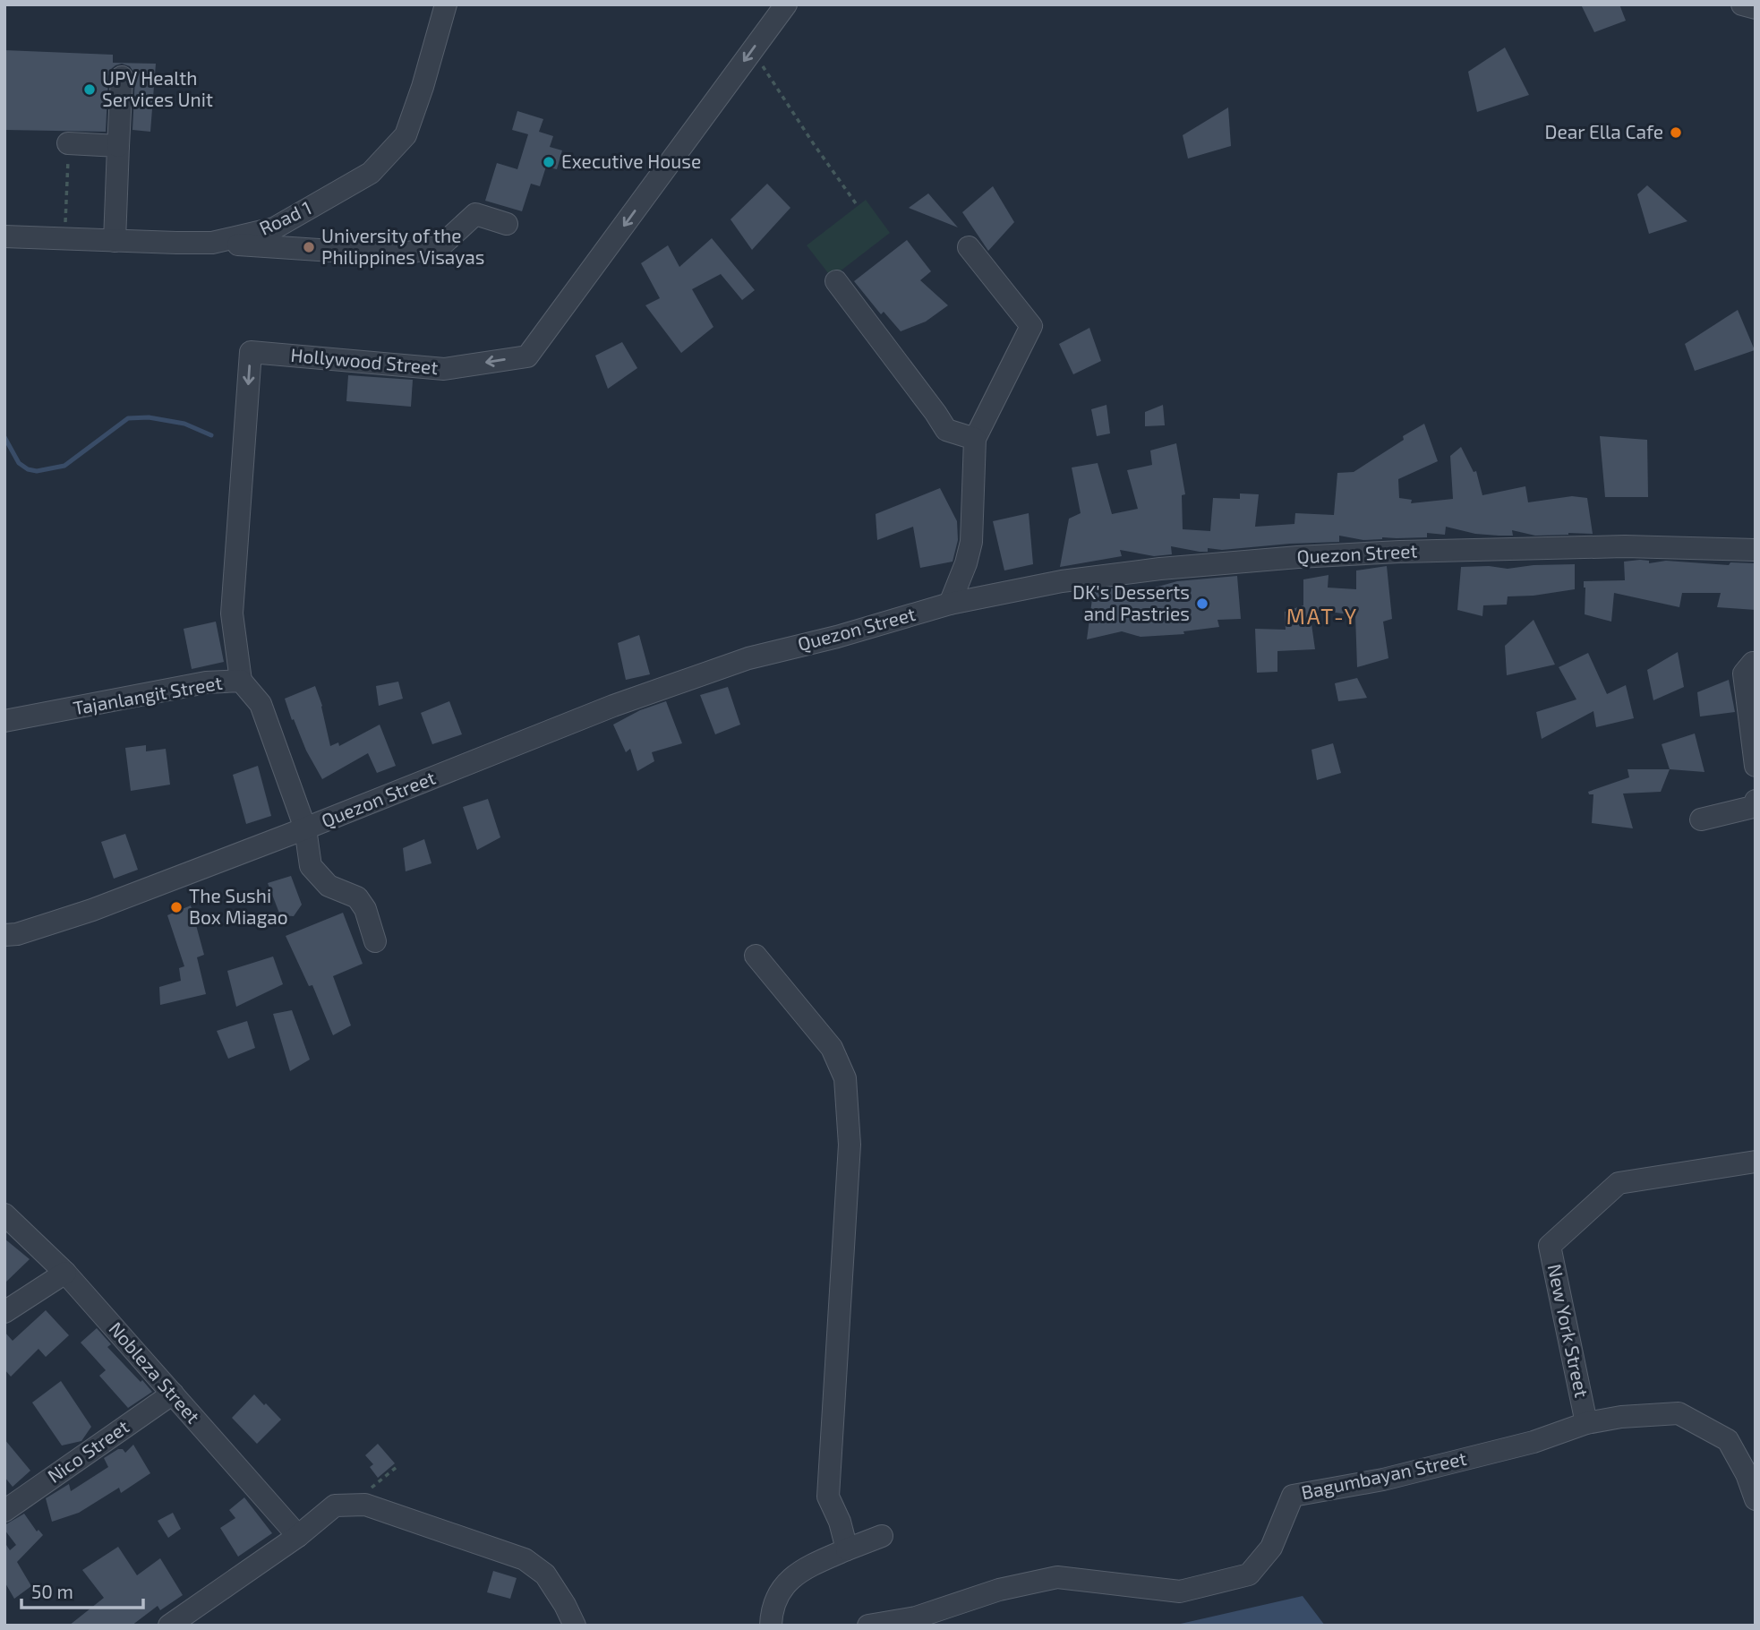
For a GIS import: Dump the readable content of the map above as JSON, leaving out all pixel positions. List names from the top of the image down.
{
  "streets": {
    "street": [
      "Road 1",
      "Hollywood Street",
      "Quezon Street",
      "Tajanlangit Street",
      "New York Street",
      "Nobleza Street",
      "Nico Street",
      "Bagumbayan Street"
    ]
  },
  "crossings": [
    ["Hollywood Street", "Tajanlangit Street"],
    ["Quezon Street", "Tajanlangit Street"],
    ["New York Street", "Bagumbayan Street"],
    ["Nobleza Street", "Nico Street"]
  ],
  "one_way": ["Hollywood Street"],
  "districts": ["MAT-Y"],
  "places": [
    "UPV Health Services Unit",
    "Dear Ella Cafe",
    "Executive House",
    "University of the Philippines Visayas",
    "DK's Desserts and Pastries",
    "The Sushi Box Miagao"
  ],
  "scale_bar": "50 m"
}
